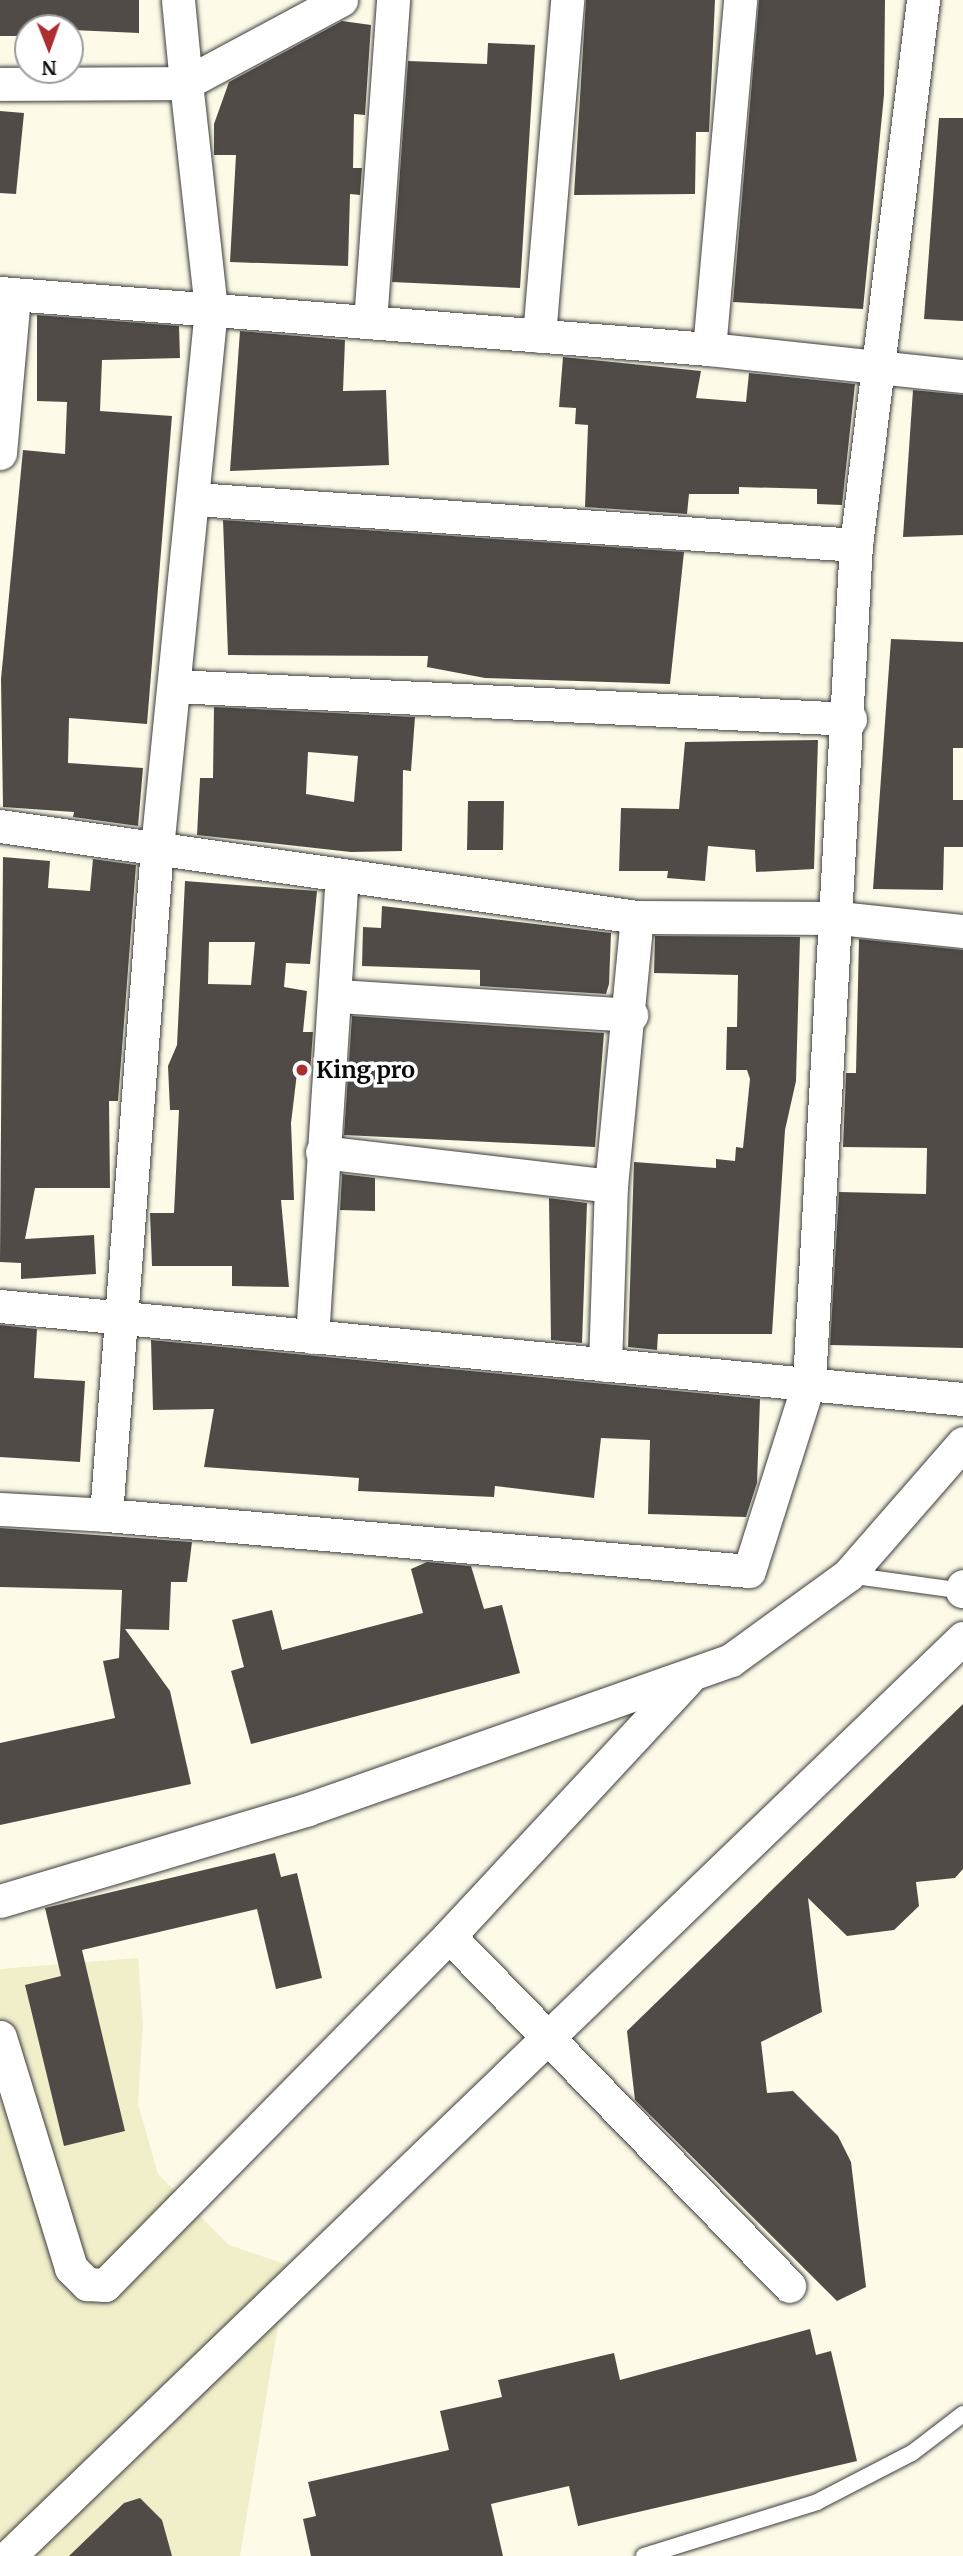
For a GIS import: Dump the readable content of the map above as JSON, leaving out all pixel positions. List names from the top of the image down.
{
  "places": ["King pro"],
  "north": "bottom"
}
